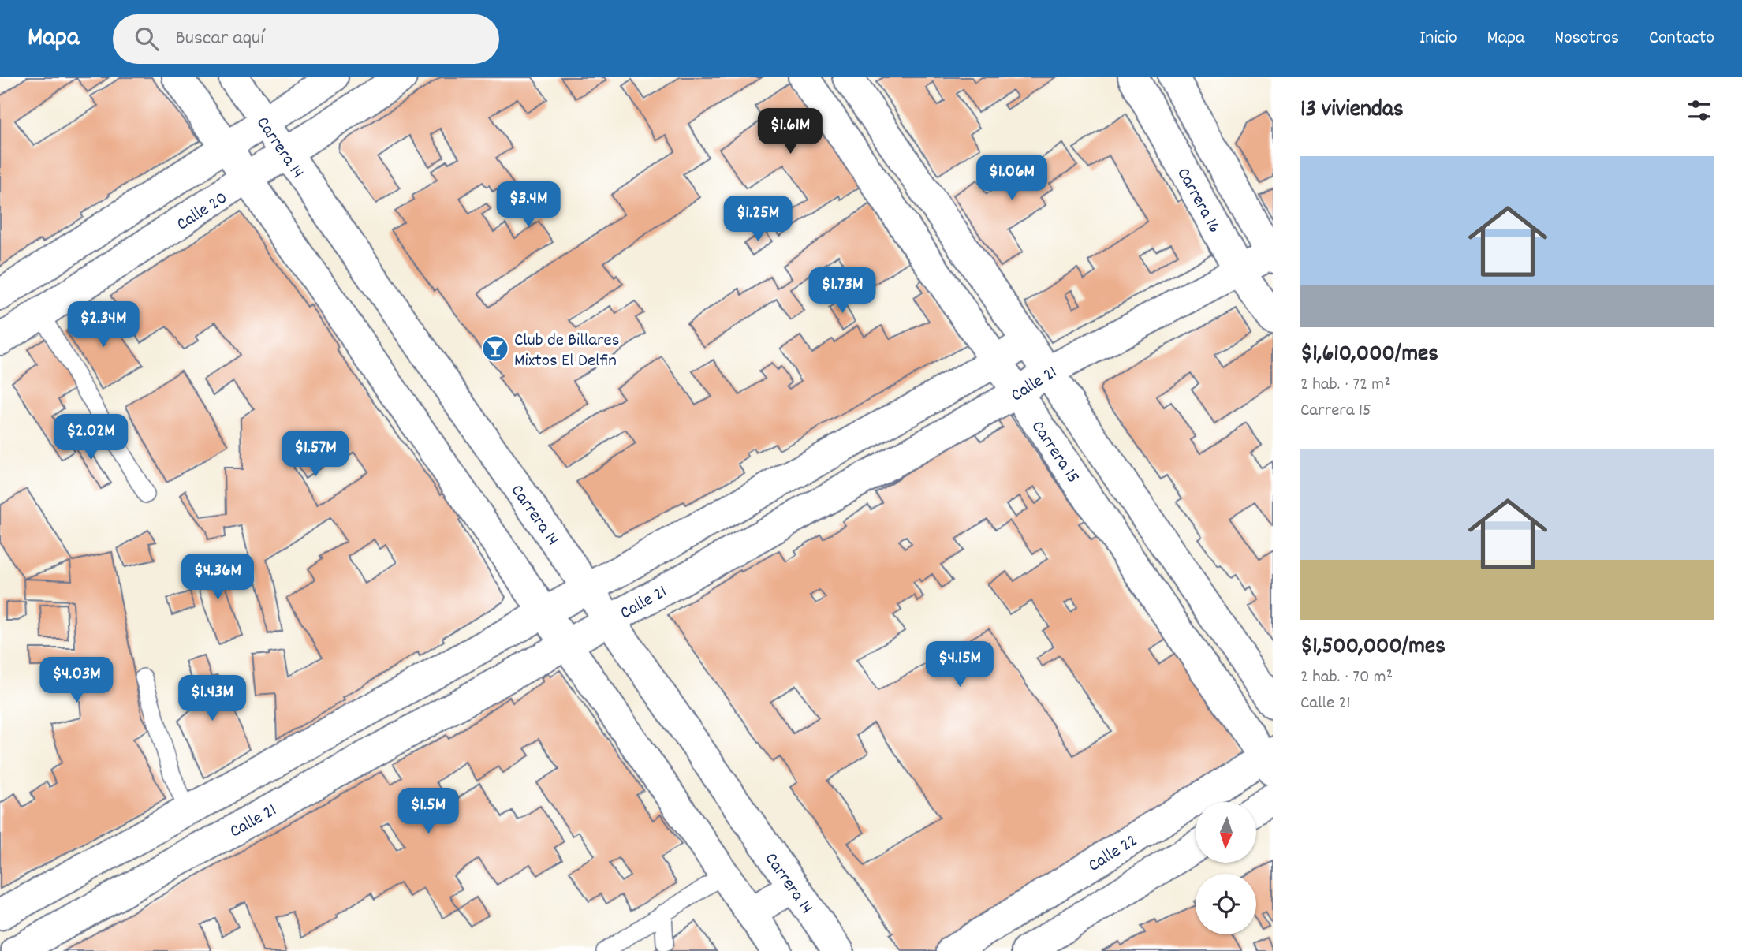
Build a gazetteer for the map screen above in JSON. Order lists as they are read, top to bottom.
{
  "streets": {
    "street": [
      "Carrera 14",
      "Carrera 16",
      "Calle 20",
      "Calle 21",
      "Carrera 15",
      "Calle 22"
    ]
  },
  "crossings": [
    ["Carrera 14", "Calle 20"],
    ["Carrera 14", "Calle 21"],
    ["Carrera 16", "Calle 21"],
    ["Calle 21", "Carrera 15"],
    ["Carrera 15", "Calle 22"]
  ],
  "places": {
    "bar": ["Club de Billares Mixtos El Delfin"]
  },
  "north": "bottom",
  "page": {
    "header": "Mapa",
    "search": "Buscar aquí",
    "nav": [
      "Inicio",
      "Mapa",
      "Nosotros",
      "Contacto"
    ],
    "heading": "13 viviendas",
    "price": [
      "$1.61M",
      "$1.06M",
      "$3.4M",
      "$1.25M",
      "$1.73M",
      "$2.34M",
      "$2.02M",
      "$1.57M",
      "$4.36M",
      "$4.15M",
      "$4.03M",
      "$1.43M",
      "$1.5M"
    ],
    "list": [
      {
        "name": "$1,610,000/mes",
        "note": "2 hab. · 72 m² · Carrera 15"
      },
      {
        "name": "$1,500,000/mes",
        "note": "2 hab. · 70 m² · Calle 21"
      }
    ]
  }
}
